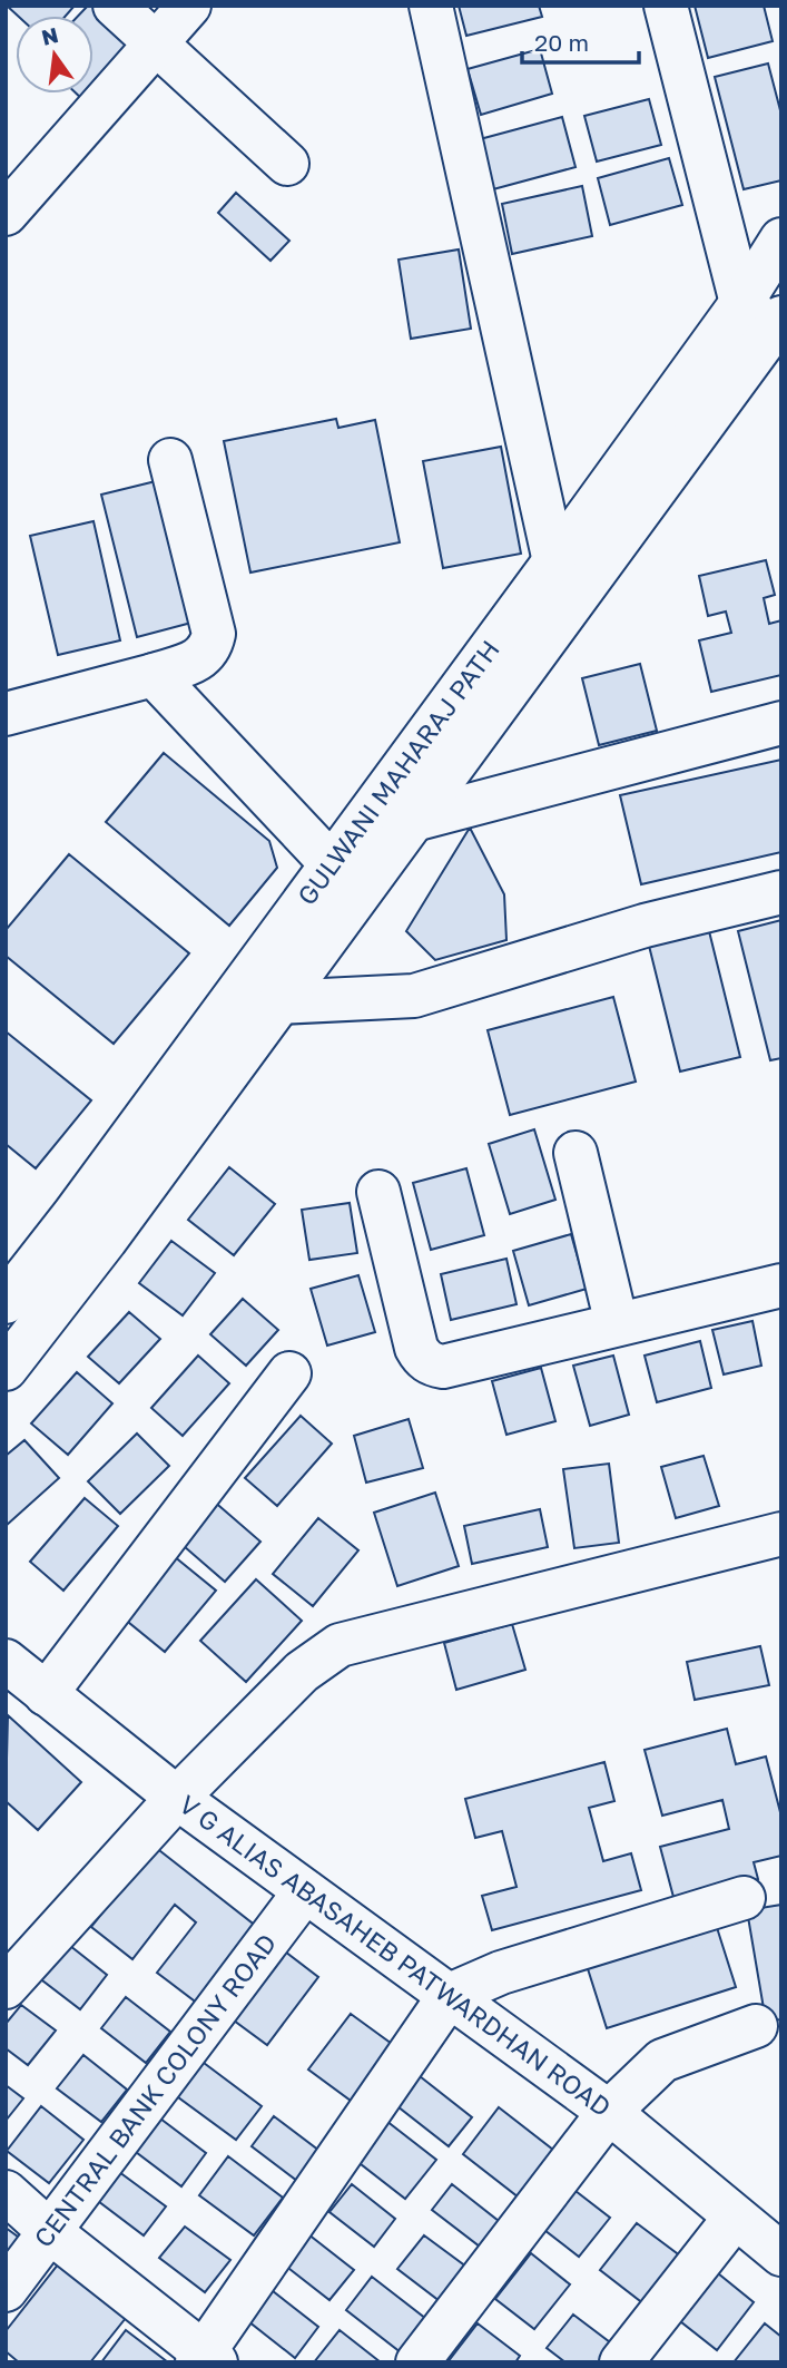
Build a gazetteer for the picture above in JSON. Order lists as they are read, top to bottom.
{
  "streets": {
    "street": ["GULWANI MAHARAJ PATH", "V G ALIAS ABASAHEB PATWARDHAN ROAD", "CENTRAL BANK COLONY ROAD"]
  },
  "crossings": [
    ["V G ALIAS ABASAHEB PATWARDHAN ROAD", "CENTRAL BANK COLONY ROAD"]
  ],
  "scale_bar": "20 m",
  "north": "top"
}
